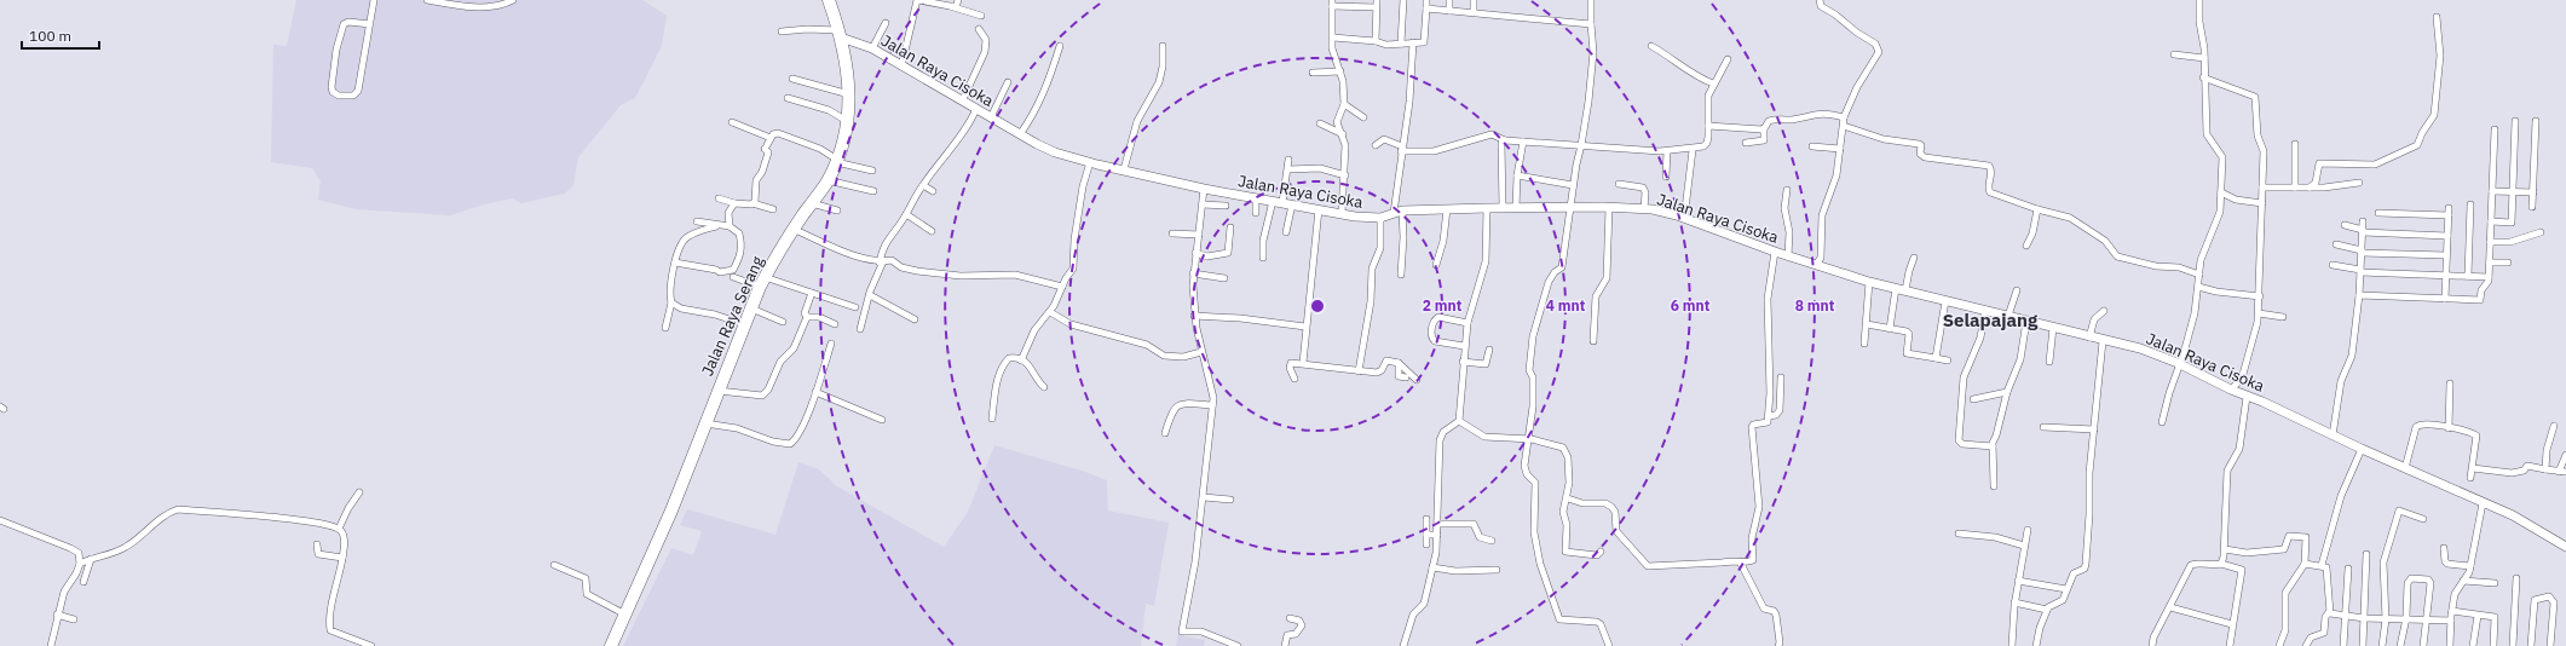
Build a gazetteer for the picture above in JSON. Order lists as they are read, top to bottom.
{
  "streets": {
    "highway": ["Jalan Raya Serang"],
    "street": ["Jalan Raya Cisoka"]
  },
  "crossings": [
    ["Jalan Raya Cisoka", "Jalan Raya Serang"]
  ],
  "districts": ["Selapajang"],
  "scale_bar": "100 m",
  "rings": [
    "2 mnt",
    "4 mnt",
    "6 mnt",
    "8 mnt"
  ]
}
